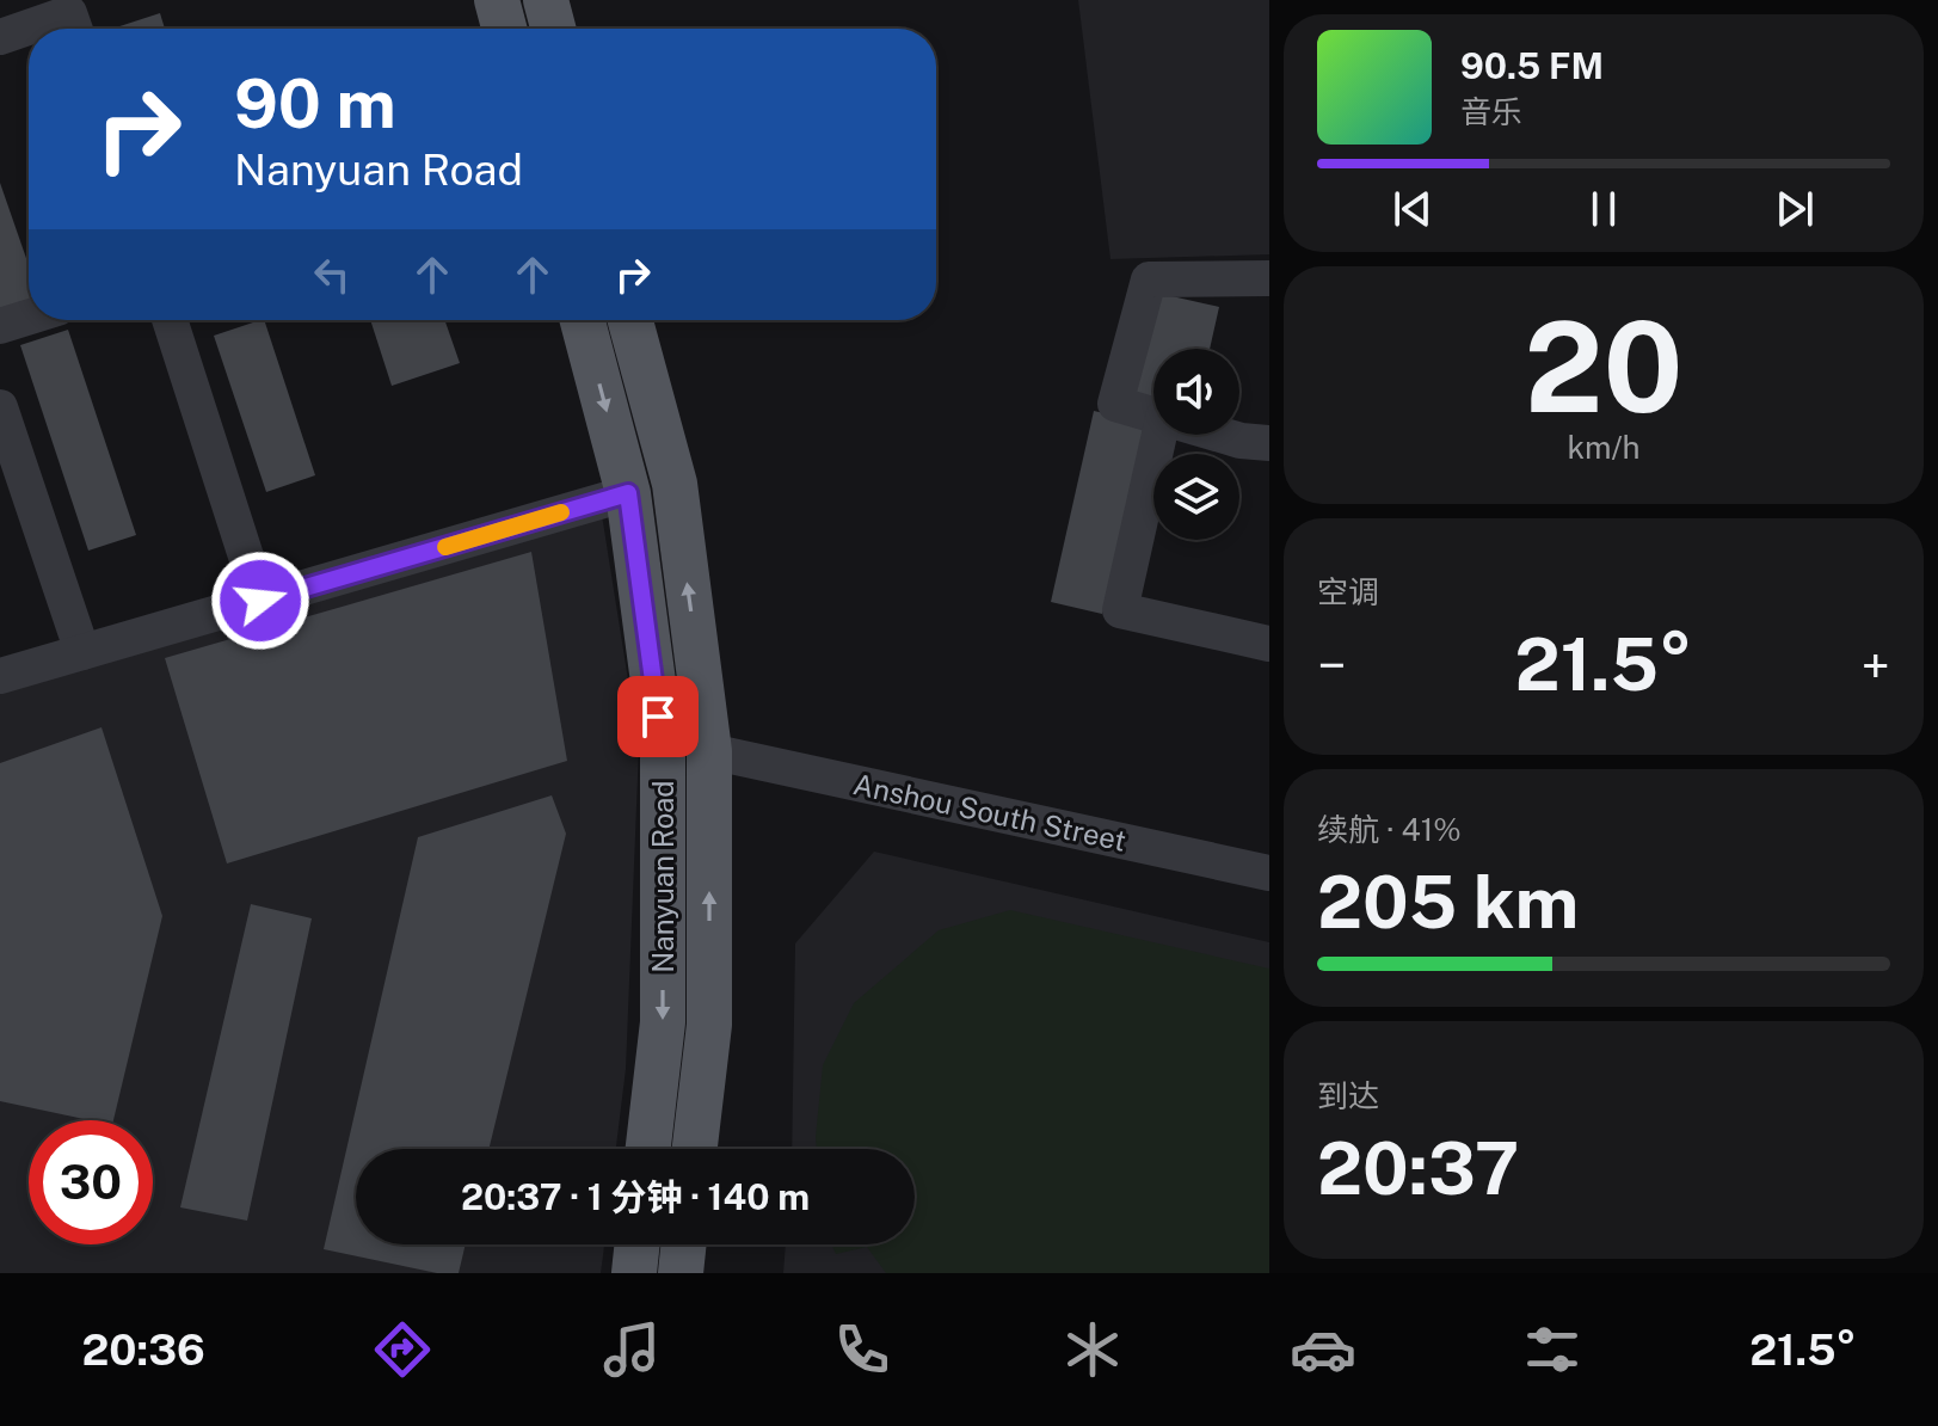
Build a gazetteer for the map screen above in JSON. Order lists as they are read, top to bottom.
{
  "streets": {
    "main road": ["Nanyuan Road"],
    "street": ["Anshou South Street"]
  },
  "crossings": [
    ["Anshou South Street", "Nanyuan Road"]
  ],
  "page": {
    "turn": ["90 m", "Nanyuan Road"],
    "song": ["90.5 FM", "音乐"],
    "tile": [
      ["20", "km/h"],
      "空调",
      ["续航 · 41%", "205 km"],
      ["到达", "20:37"]
    ],
    "heat": ["−", "21.5°", "+"],
    "limit": "30",
    "trip": "20:37 · 1 分钟 · 140 m",
    "tabs": ["20:36", "21.5°"]
  }
}
